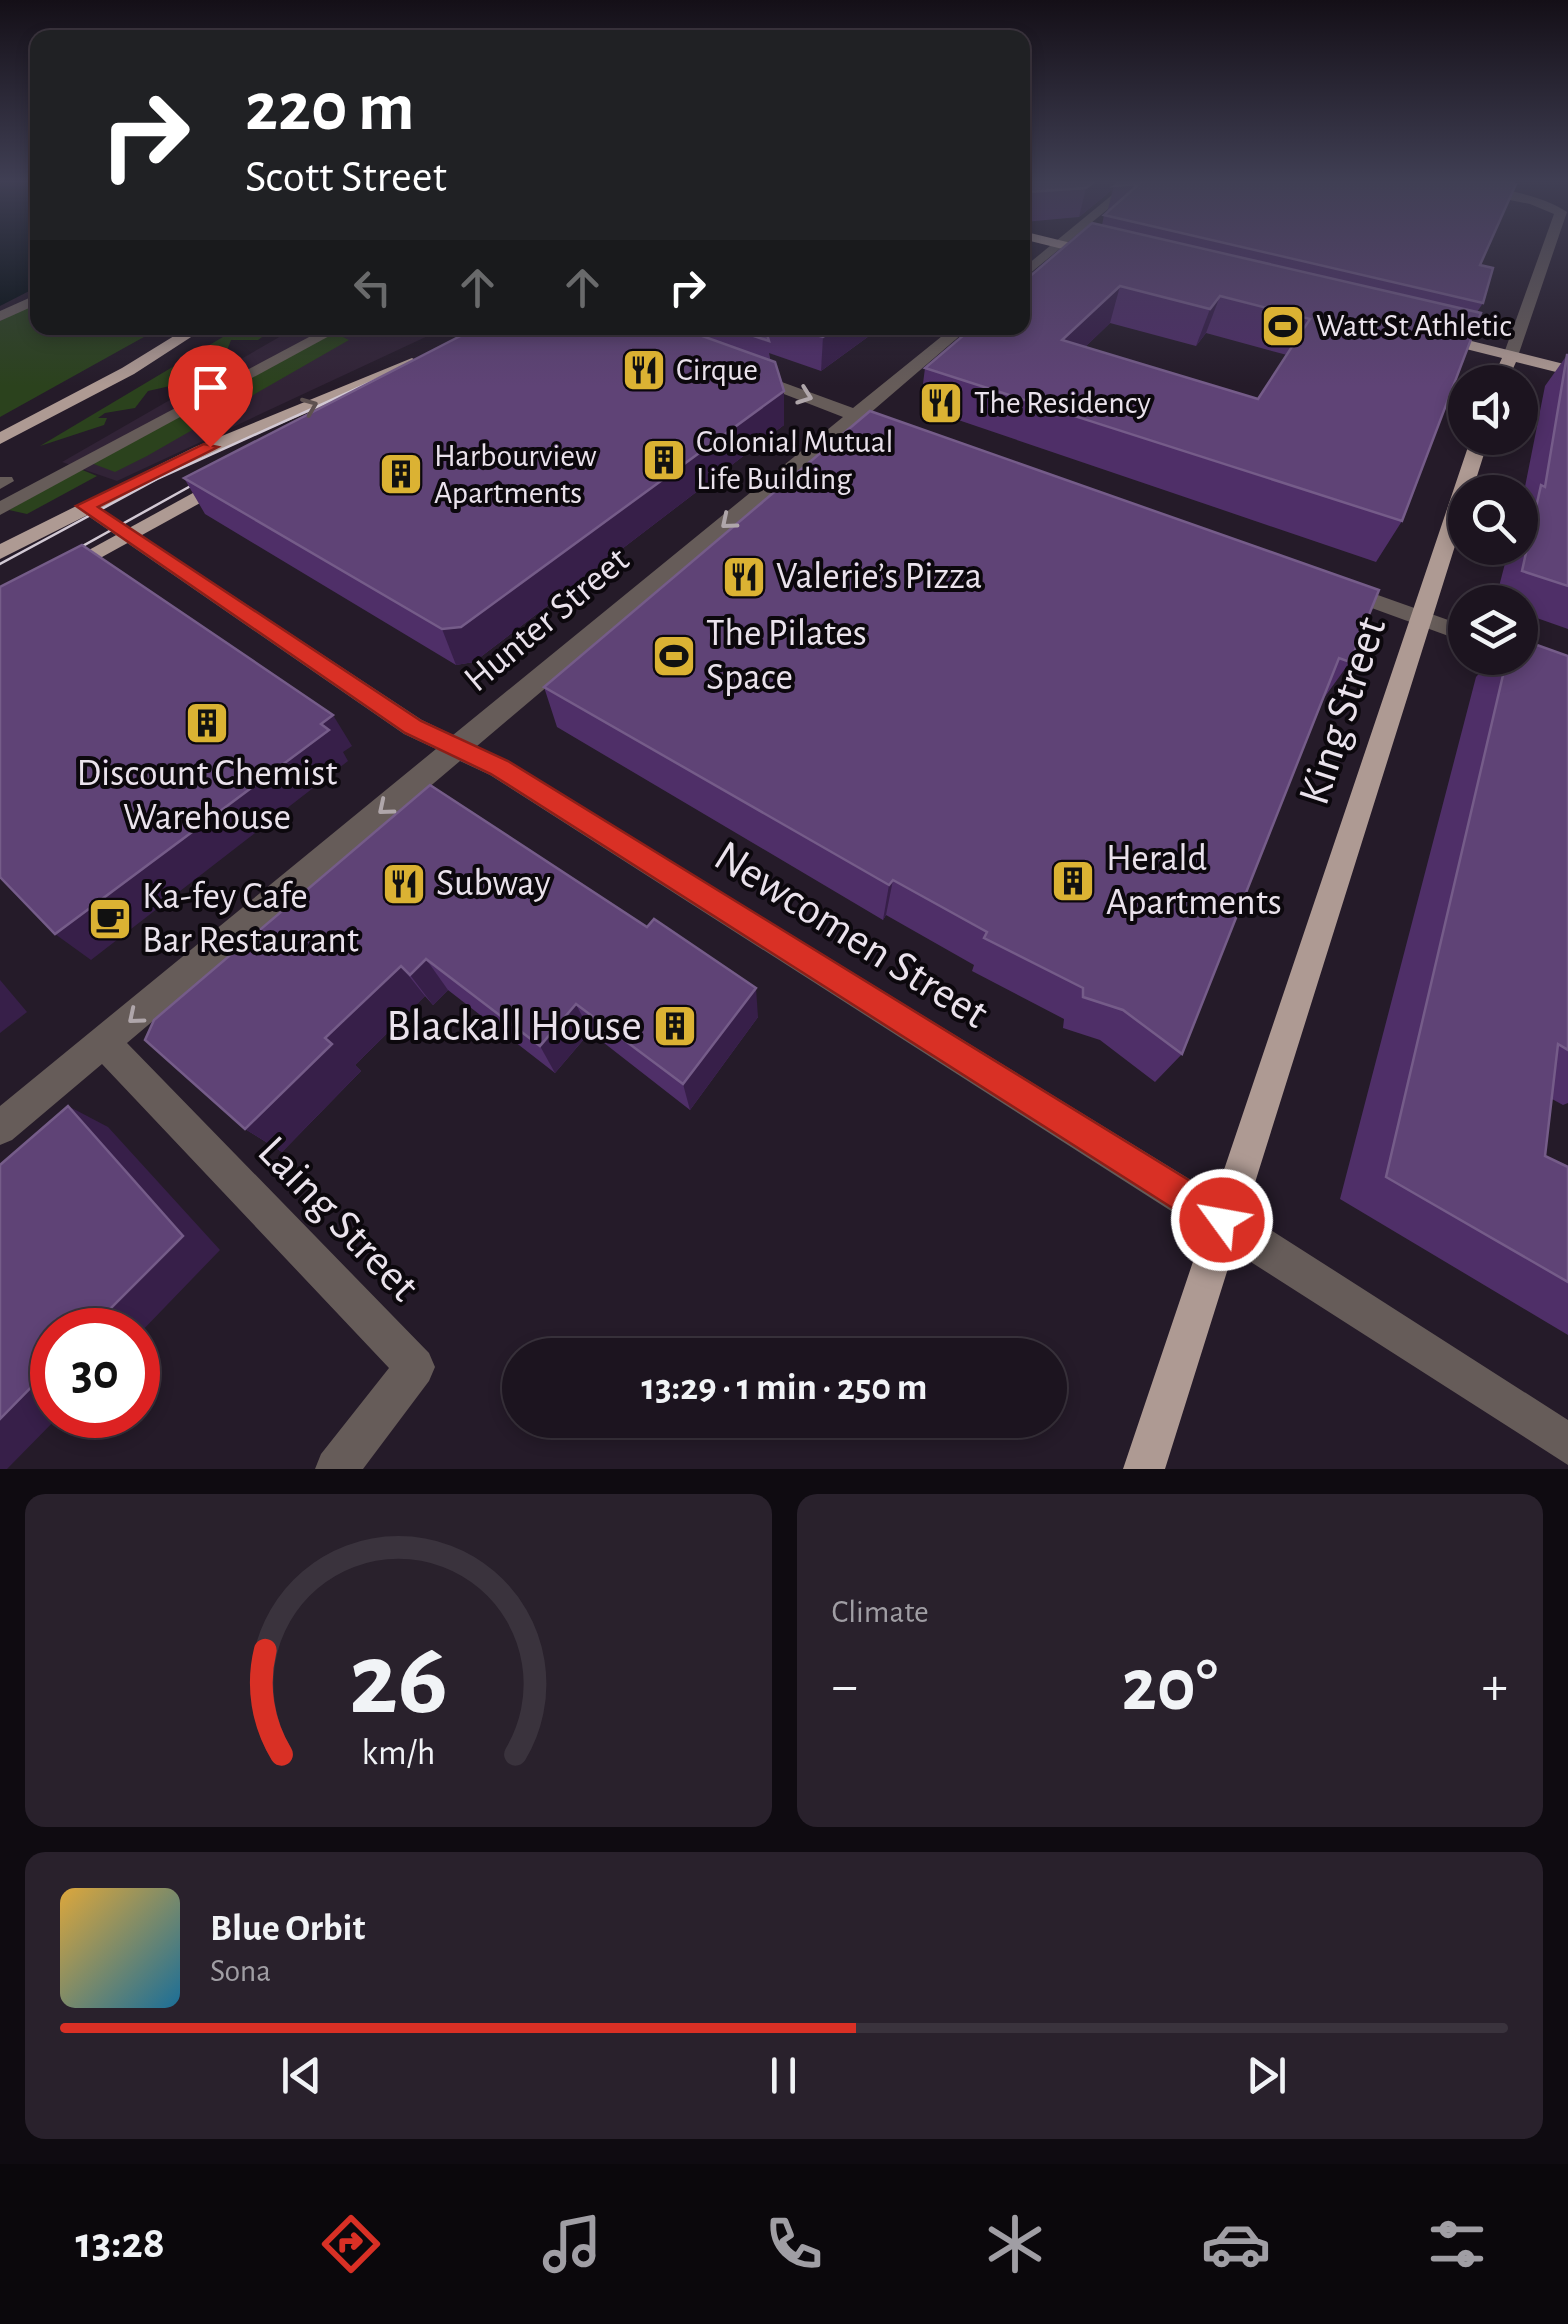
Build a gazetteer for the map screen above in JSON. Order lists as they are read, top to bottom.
{
  "streets": {
    "main road": ["King Street"],
    "street": ["Hunter Street", "Newcomen Street", "Laing Street"]
  },
  "crossings": [
    ["Hunter Street", "Newcomen Street"],
    ["Hunter Street", "Laing Street"],
    ["King Street", "Newcomen Street"]
  ],
  "one_way": ["Hunter Street"],
  "places": {
    "sports": ["Watt St Athletic", "The Pilates Space"],
    "restaurant": [
      "Cirque",
      "The Residency",
      "Valerie’s Pizza",
      "Subway"
    ],
    "building": [
      "Colonial Mutual Life Building",
      "Harbourview Apartments",
      "Discount Chemist Warehouse",
      "Herald Apartments",
      "Blackall House"
    ],
    "cafe": ["Ka-fey Cafe Bar Restaurant"]
  },
  "page": {
    "turn": ["220 m", "Scott Street"],
    "limit": "30",
    "trip": "13:29 · 1 min · 250 m",
    "tile": "Climate",
    "heat": ["−", "20°", "+"],
    "song": ["Blue Orbit", "Sona"],
    "tabs": "13:28",
    "gauge": ["26", "km/h"]
  }
}
